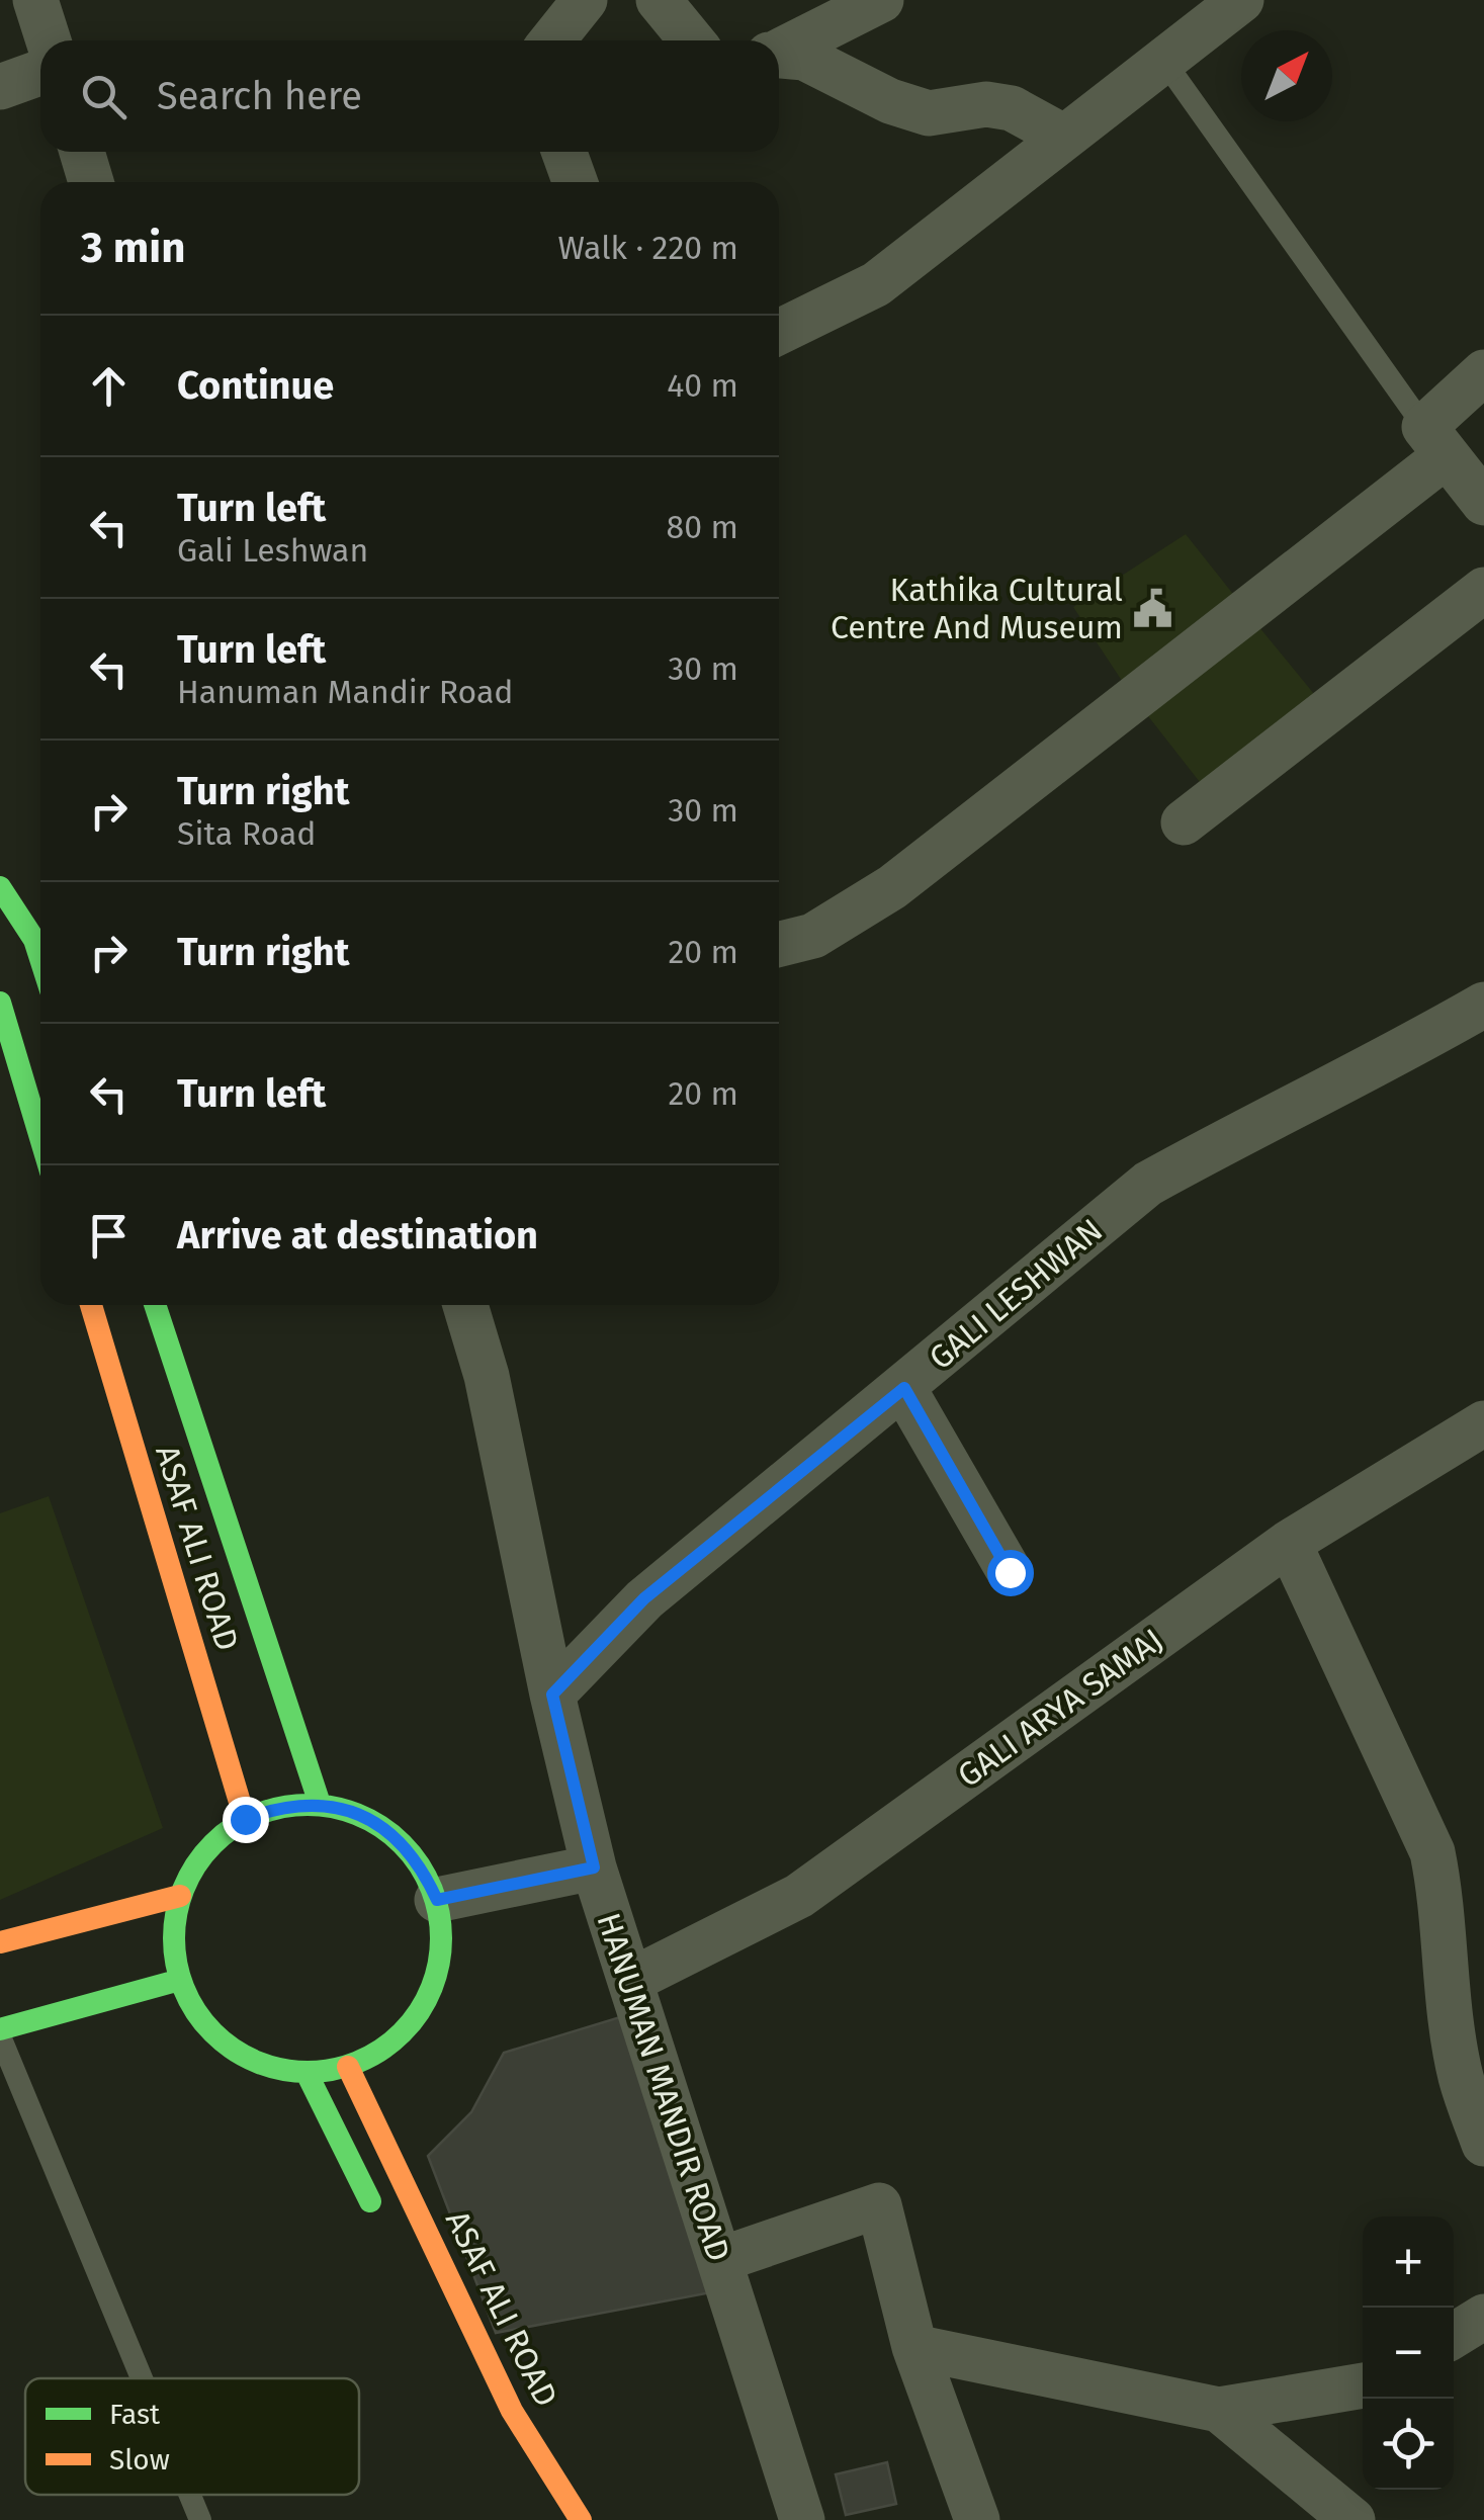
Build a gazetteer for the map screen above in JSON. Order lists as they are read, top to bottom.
{
  "streets": {
    "main road": ["ASAF ALI ROAD"],
    "street": ["GALI LESHWAN", "GALI ARYA SAMAJ", "HANUMAN MANDIR ROAD"]
  },
  "crossings": [
    ["GALI LESHWAN", "HANUMAN MANDIR ROAD"],
    ["GALI ARYA SAMAJ", "HANUMAN MANDIR ROAD"]
  ],
  "places": {
    "public building": ["Kathika Cultural Centre And Museum"]
  },
  "legend": ["Fast", "Slow"],
  "north": "top right",
  "page": {
    "search": "Search here",
    "heading": ["3 min", "Walk · 220 m"],
    "list": [
      ["Continue", "40 m"],
      ["Turn left", "Gali Leshwan", "80 m"],
      ["Turn left", "Hanuman Mandir Road", "30 m"],
      ["Turn right", "Sita Road", "30 m"],
      ["Turn right", "20 m"],
      ["Turn left", "20 m"],
      "Arrive at destination"
    ],
    "map_buttons": ["+", "−"]
  }
}
